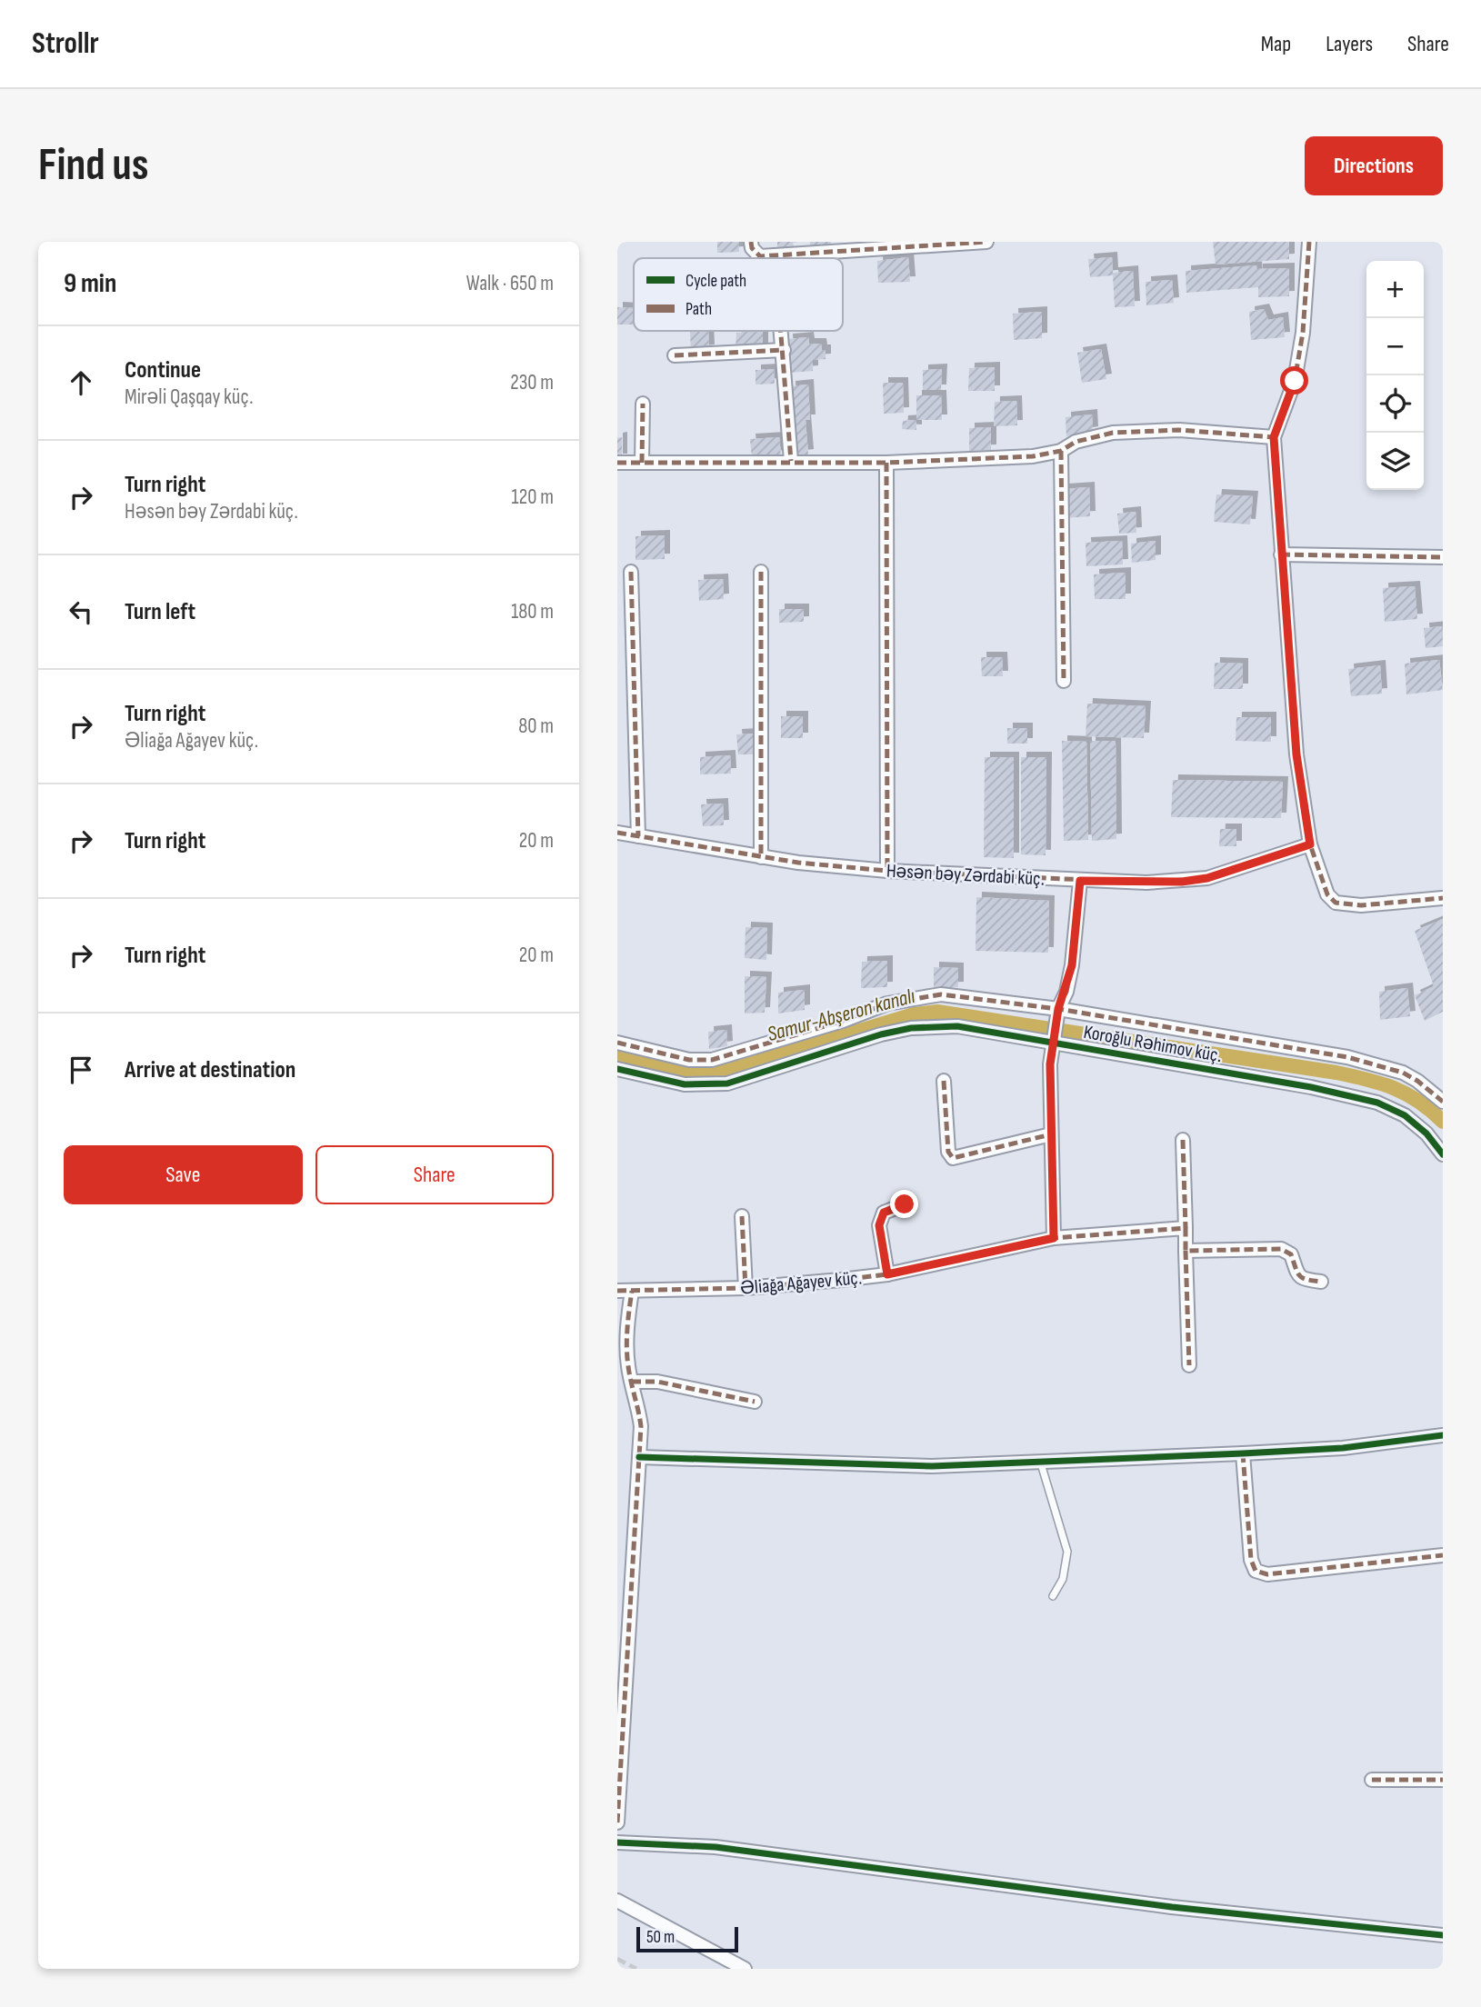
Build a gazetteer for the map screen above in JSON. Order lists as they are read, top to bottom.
{
  "streets": {
    "street": ["Həsən bəy Zərdabi küç.", "Koroğlu Rəhimov küç.", "Əliağa Ağayev küç."]
  },
  "water": ["Samur-Abşeron kanalı"],
  "legend": ["Cycle path", "Path"],
  "scale_bar": "50 m",
  "page": {
    "header": "Strollr",
    "nav": ["Map", "Layers", "Share"],
    "buttons": [
      "Directions",
      ["Save", "Share"]
    ],
    "title": "Find us",
    "heading": ["9 min", "Walk · 650 m"],
    "map_buttons": ["+", "−"],
    "list": [
      ["Continue", "Mirəli Qaşqay küç.", "230 m"],
      ["Turn right", "Həsən bəy Zərdabi küç.", "120 m"],
      ["Turn left", "180 m"],
      ["Turn right", "Əliağa Ağayev küç.", "80 m"],
      ["Turn right", "20 m"],
      ["Turn right", "20 m"],
      "Arrive at destination"
    ],
    "scale": "50 m"
  }
}
